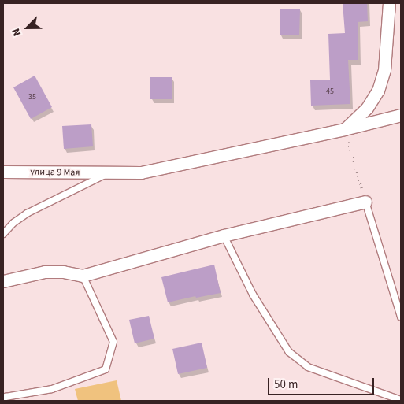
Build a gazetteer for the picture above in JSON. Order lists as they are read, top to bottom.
{
  "streets": {
    "street": ["улица 9 Мая"]
  },
  "house_numbers": ["45", "35"],
  "scale_bar": "50 m",
  "north": "bottom left"
}
